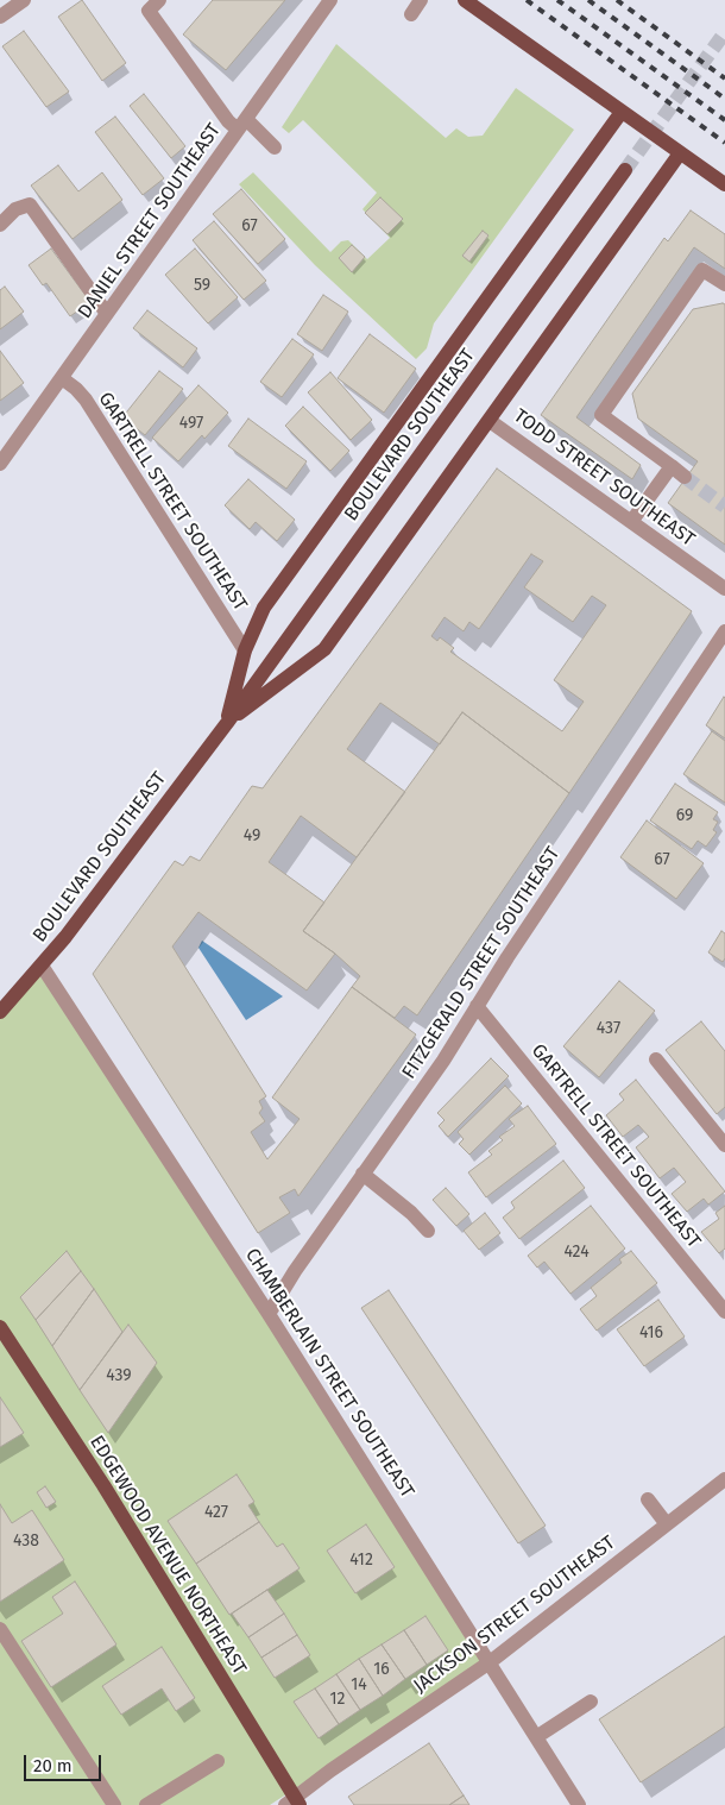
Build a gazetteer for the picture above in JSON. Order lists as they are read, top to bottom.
{
  "streets": {
    "main road": ["BOULEVARD SOUTHEAST", "EDGEWOOD AVENUE NORTHEAST"],
    "street": [
      "DANIEL STREET SOUTHEAST",
      "TODD STREET SOUTHEAST",
      "GARTRELL STREET SOUTHEAST",
      "FITZGERALD STREET SOUTHEAST",
      "CHAMBERLAIN STREET SOUTHEAST",
      "JACKSON STREET SOUTHEAST"
    ]
  },
  "crossings": [
    ["DANIEL STREET SOUTHEAST", "GARTRELL STREET SOUTHEAST"],
    ["BOULEVARD SOUTHEAST", "GARTRELL STREET SOUTHEAST"],
    ["BOULEVARD SOUTHEAST", "CHAMBERLAIN STREET SOUTHEAST"],
    ["GARTRELL STREET SOUTHEAST", "FITZGERALD STREET SOUTHEAST"],
    ["FITZGERALD STREET SOUTHEAST", "CHAMBERLAIN STREET SOUTHEAST"],
    ["CHAMBERLAIN STREET SOUTHEAST", "JACKSON STREET SOUTHEAST"],
    ["EDGEWOOD AVENUE NORTHEAST", "JACKSON STREET SOUTHEAST"]
  ],
  "house_numbers": [
    "67",
    "59",
    "497",
    "69",
    "49",
    "67",
    "437",
    "424",
    "416",
    "439",
    "427",
    "438",
    "412",
    "16",
    "14",
    "12"
  ],
  "scale_bar": "20 m"
}
